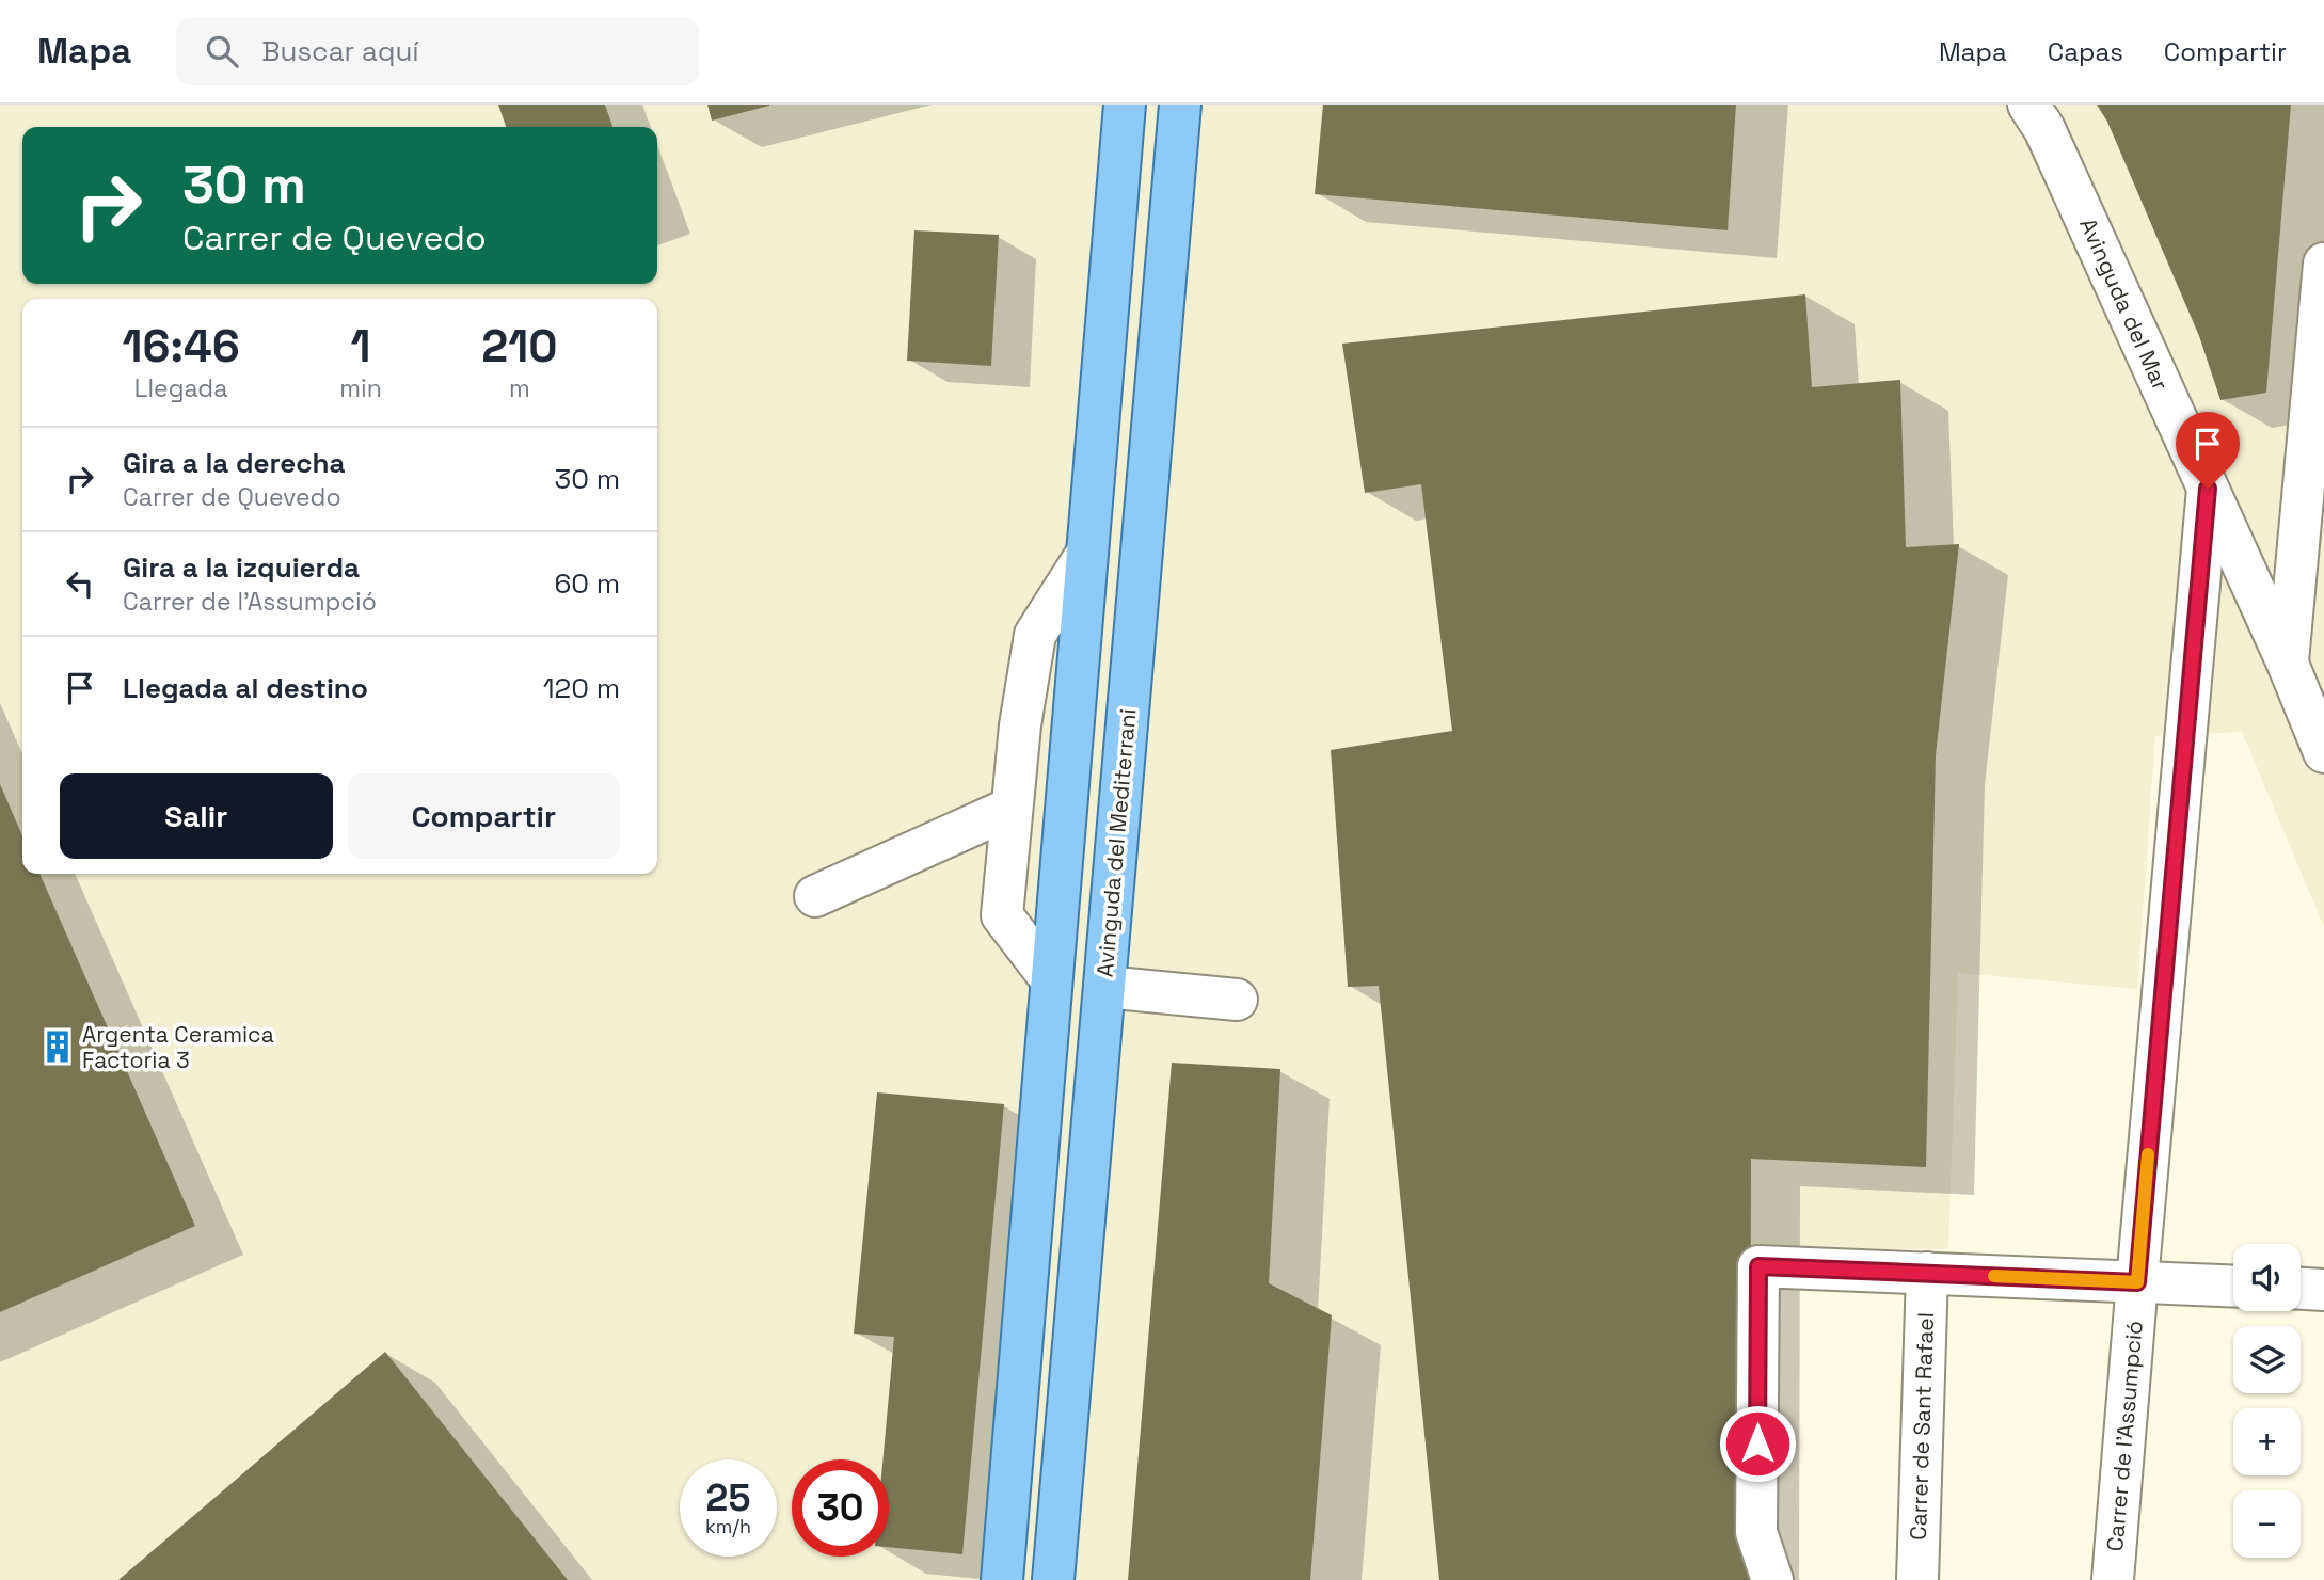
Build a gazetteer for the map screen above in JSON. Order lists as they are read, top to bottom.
{
  "streets": {
    "main road": ["Avinguda del Mediterrani"],
    "street": ["Avinguda del Mar", "Carrer de Sant Rafael", "Carrer de l'Assumpció"]
  },
  "crossings": [
    ["Avinguda del Mar", "Carrer de l'Assumpció"]
  ],
  "places": {
    "building": ["Argenta Ceramica Factoria 3"]
  },
  "page": {
    "header": "Mapa",
    "search": "Buscar aquí",
    "nav": ["Mapa", "Capas", "Compartir"],
    "turn": ["30 m", "Carrer de Quevedo"],
    "eta": [
      "16:46",
      "Llegada",
      "1",
      "min",
      "210",
      "m"
    ],
    "list": [
      {
        "name": "Gira a la derecha",
        "note": "Carrer de Quevedo",
        "value": "30 m"
      },
      {
        "name": "Gira a la izquierda",
        "note": "Carrer de l'Assumpció",
        "value": "60 m"
      },
      {
        "name": "Llegada al destino",
        "value": "120 m"
      }
    ],
    "buttons": ["Salir", "Compartir"],
    "map_buttons": ["+", "−"],
    "speed": "25 km/h",
    "limit": "30"
  }
}
